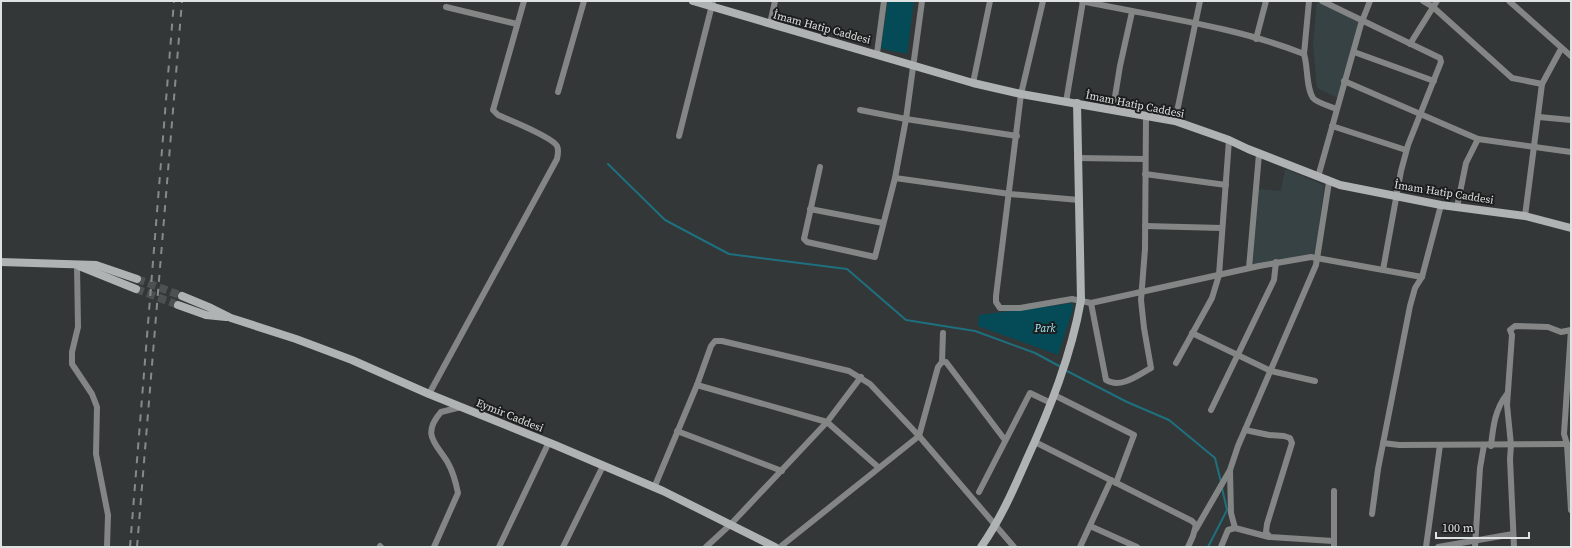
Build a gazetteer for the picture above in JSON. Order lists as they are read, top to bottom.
{
  "streets": {
    "street": ["İmam Hatip Caddesi", "Eymir Caddesi"]
  },
  "parks": ["Park"],
  "scale_bar": "100 m"
}
